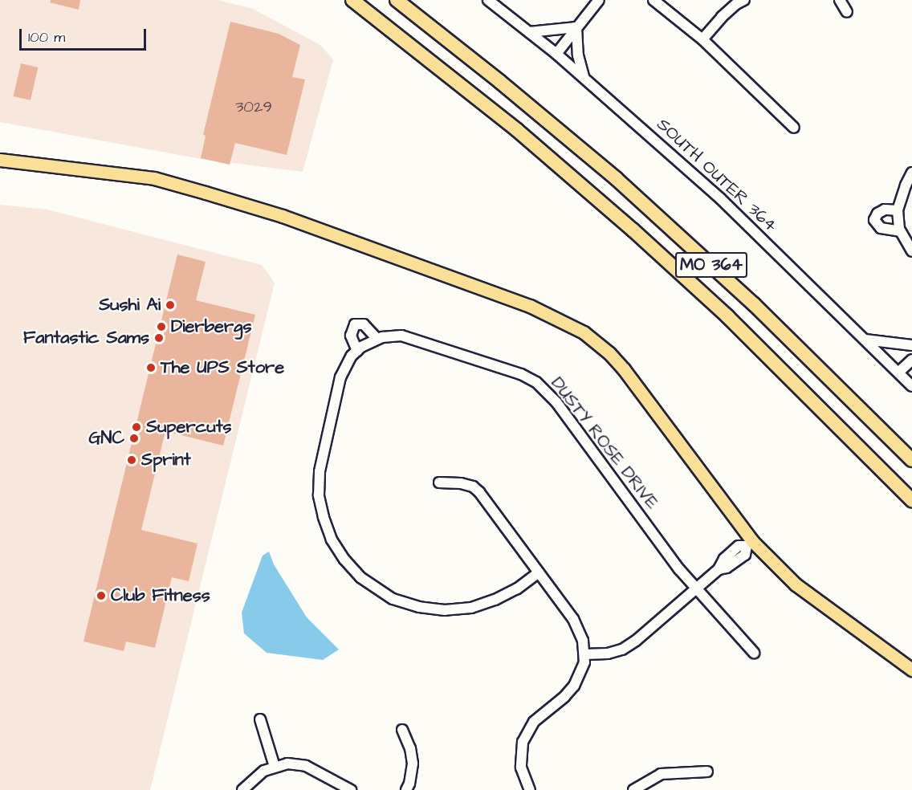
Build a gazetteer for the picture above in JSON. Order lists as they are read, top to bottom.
{
  "streets": {
    "highway": ["MO 364"],
    "street": ["SOUTH OUTER 364", "DUSTY ROSE DRIVE"]
  },
  "places": [
    "Sushi Ai",
    "Dierbergs",
    "Fantastic Sams",
    "The UPS Store",
    "Supercuts",
    "GNC",
    "Sprint",
    "Club Fitness"
  ],
  "house_numbers": ["3029"],
  "scale_bar": "100 m"
}
